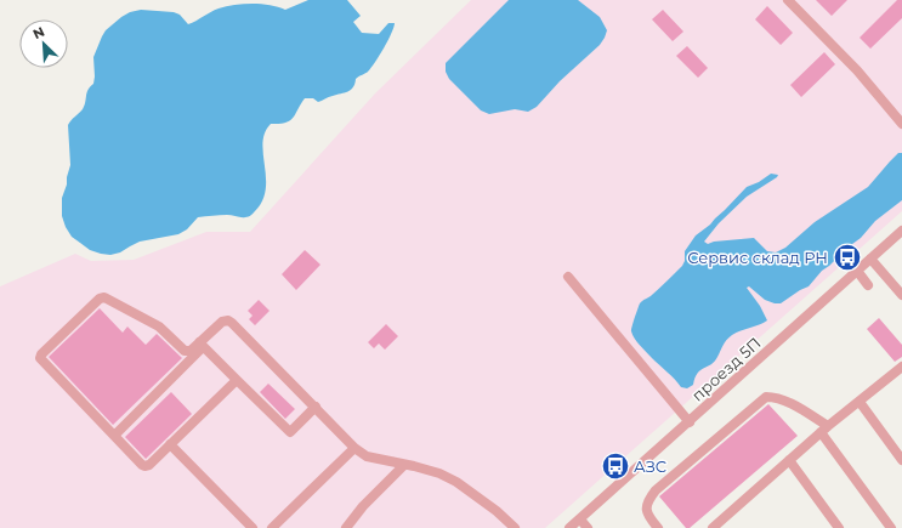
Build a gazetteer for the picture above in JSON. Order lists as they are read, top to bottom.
{
  "streets": {
    "street": ["проезд 5П"]
  },
  "places": {
    "bus stop": ["Сервис склад РН", "АЗС"]
  },
  "north": "top left"
}
